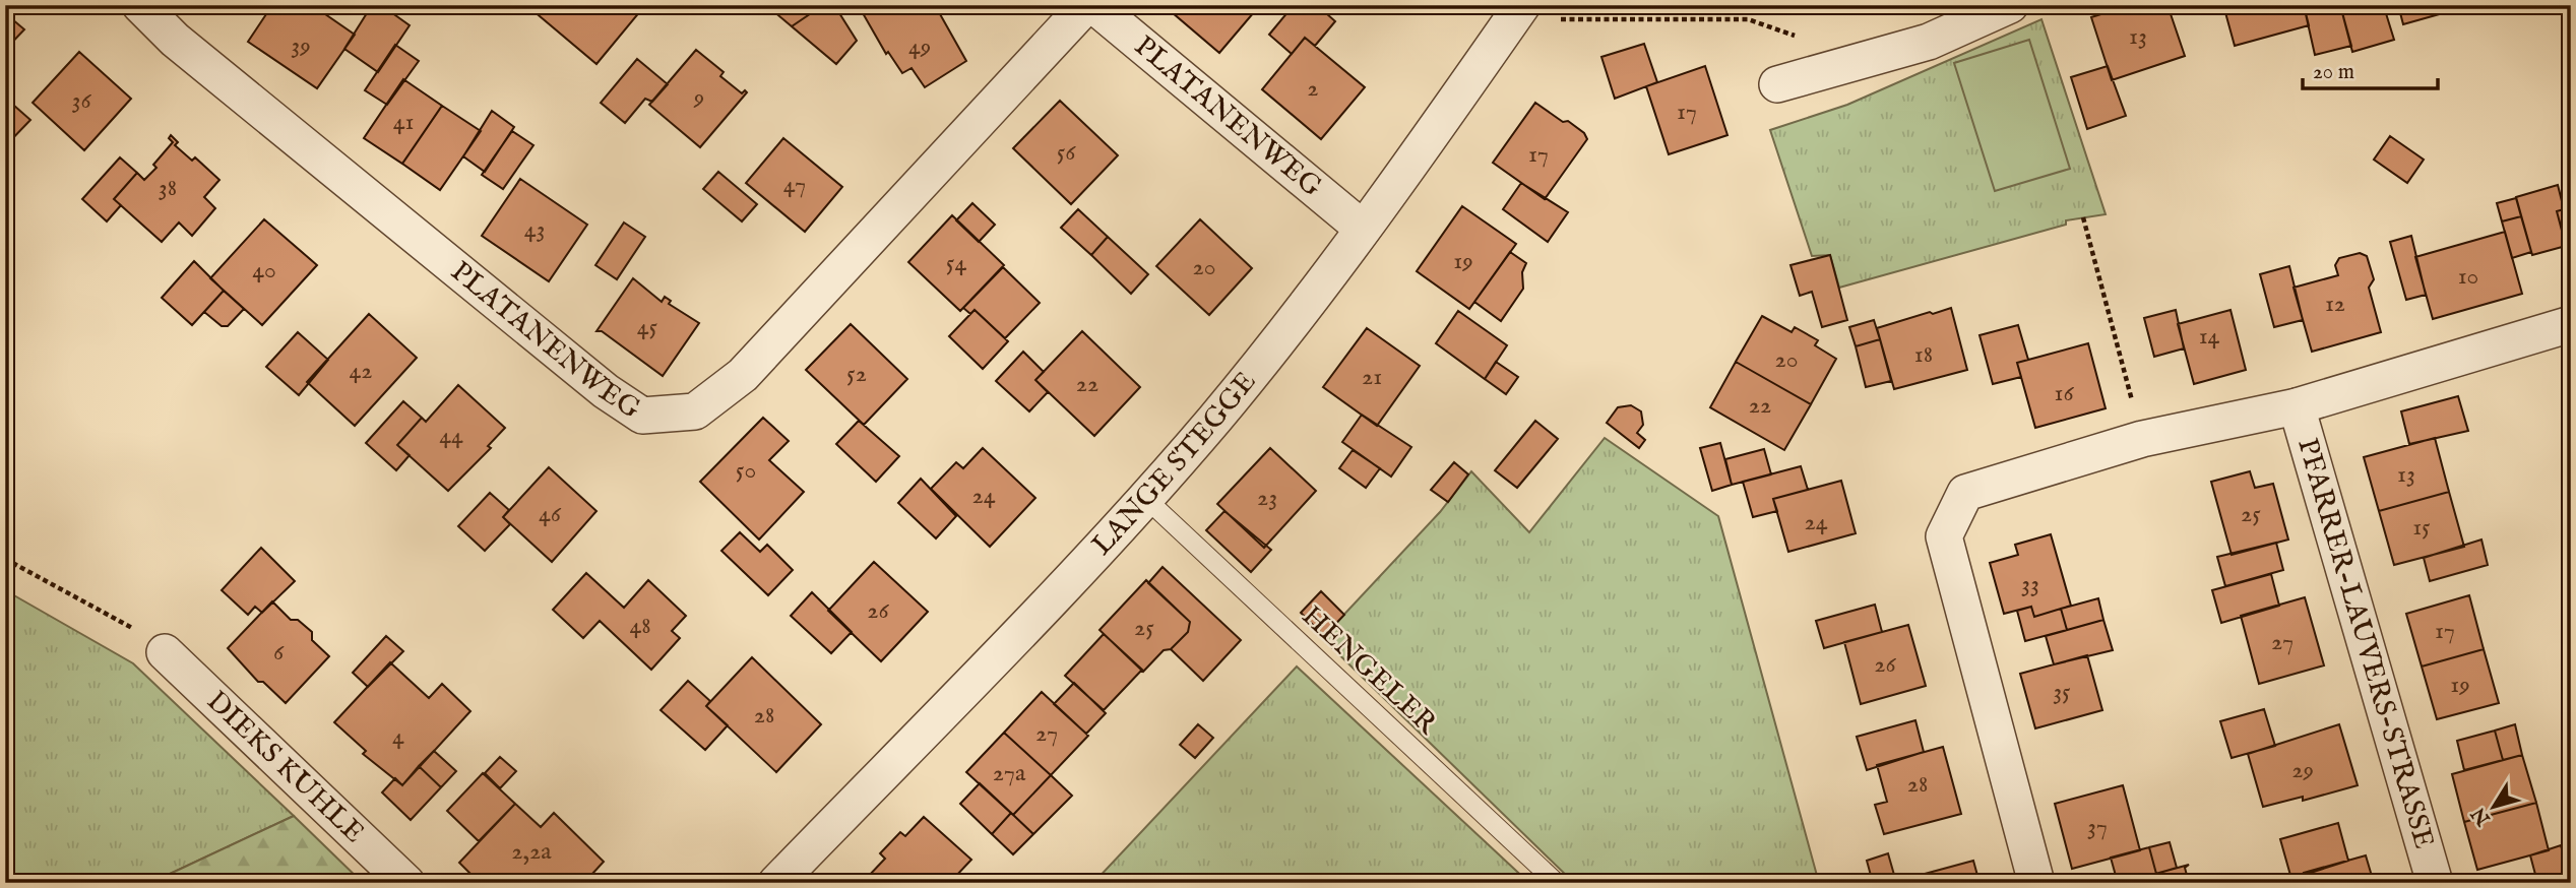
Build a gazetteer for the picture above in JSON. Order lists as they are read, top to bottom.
{
  "streets": {
    "street": [
      "PLATANENWEG",
      "LANGE STEGGE",
      "PFARRER-LAUVERS-STRASSE",
      "DIEKS KUHLE"
    ],
    "lane": ["HENGELER"]
  },
  "crossings": [
    ["PLATANENWEG", "LANGE STEGGE"],
    ["LANGE STEGGE", "HENGELER"]
  ],
  "house_numbers": [
    "13",
    "39",
    "49",
    "2",
    "9",
    "36",
    "17",
    "41",
    "56",
    "17",
    "47",
    "38",
    "43",
    "19",
    "54",
    "20",
    "40",
    "10",
    "12",
    "45",
    "14",
    "18",
    "20",
    "42",
    "52",
    "21",
    "22",
    "16",
    "22",
    "44",
    "50",
    "13",
    "24",
    "23",
    "46",
    "25",
    "24",
    "15",
    "33",
    "26",
    "48",
    "25",
    "17",
    "27",
    "6",
    "26",
    "19",
    "35",
    "28",
    "27",
    "4",
    "29",
    "27a",
    "28",
    "37",
    "2,2a"
  ],
  "scale_bar": "20 m",
  "north": "bottom left"
}
